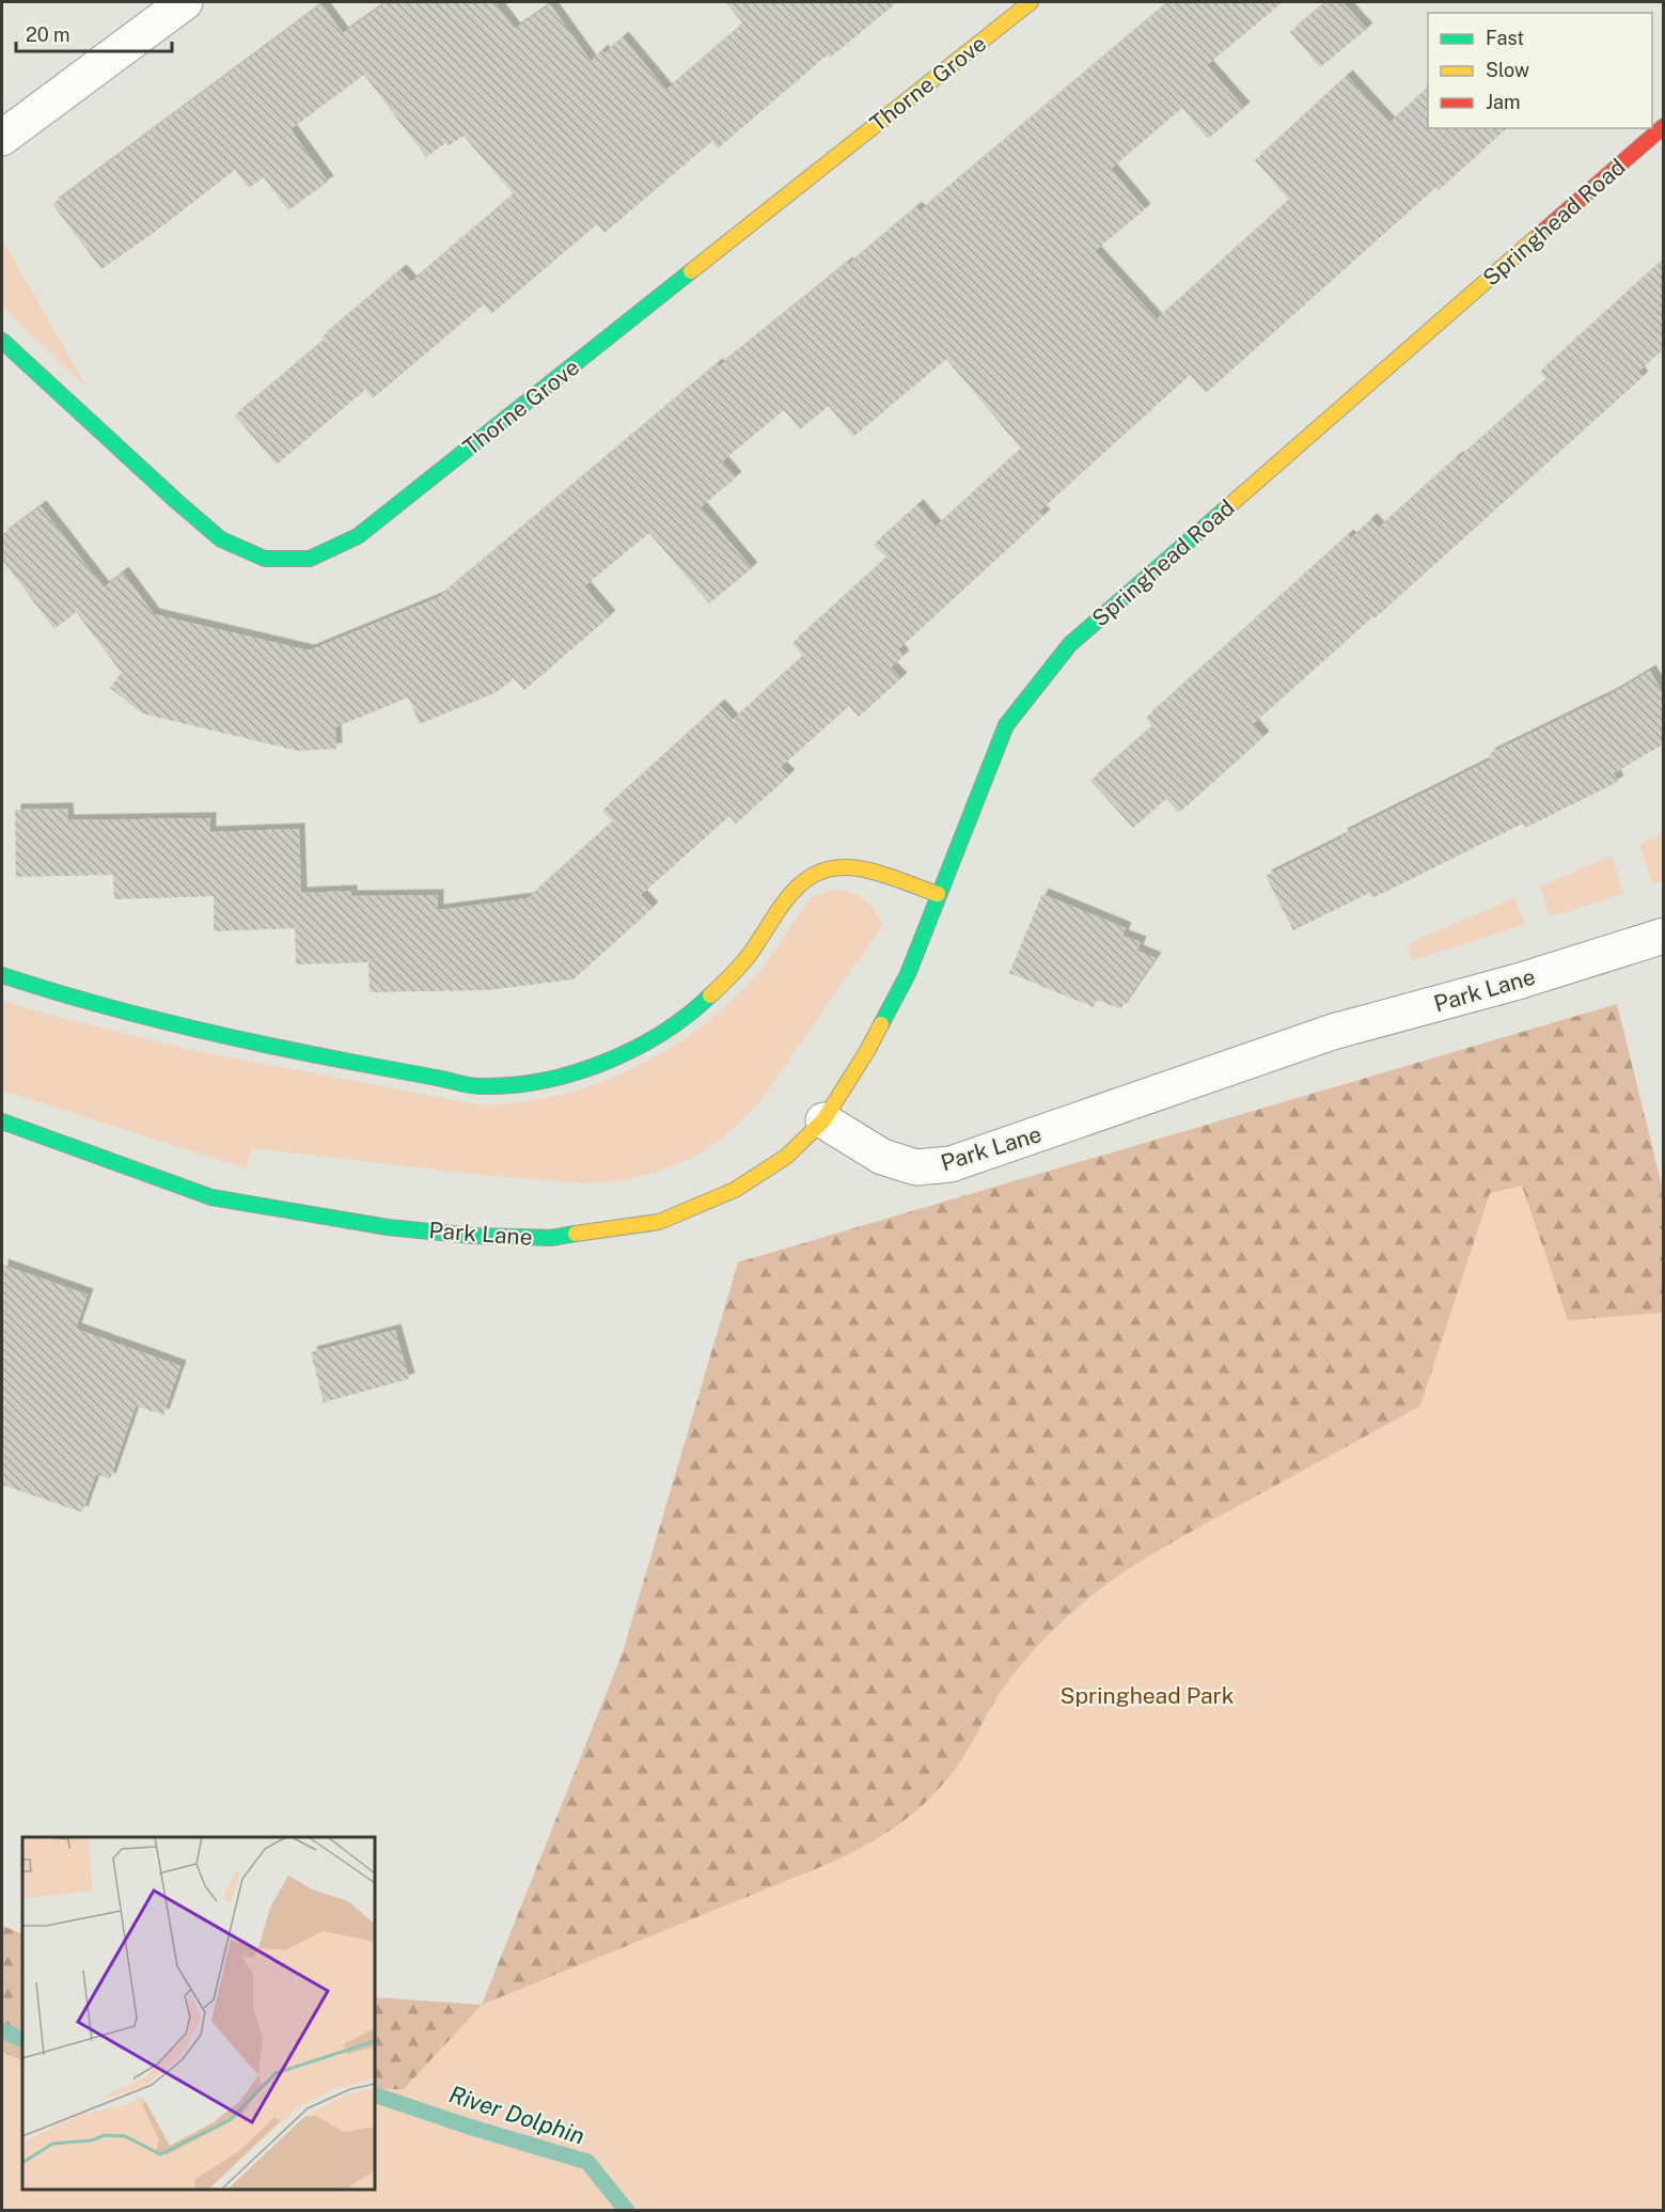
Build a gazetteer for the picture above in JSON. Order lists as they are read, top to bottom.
{
  "streets": {
    "street": ["Thorne Grove", "Springhead Road", "Park Lane"]
  },
  "crossings": [
    ["Springhead Road", "Park Lane"]
  ],
  "water": ["River Dolphin"],
  "parks": ["Springhead Park"],
  "legend": ["Fast", "Slow", "Jam"],
  "scale_bar": "20 m"
}
